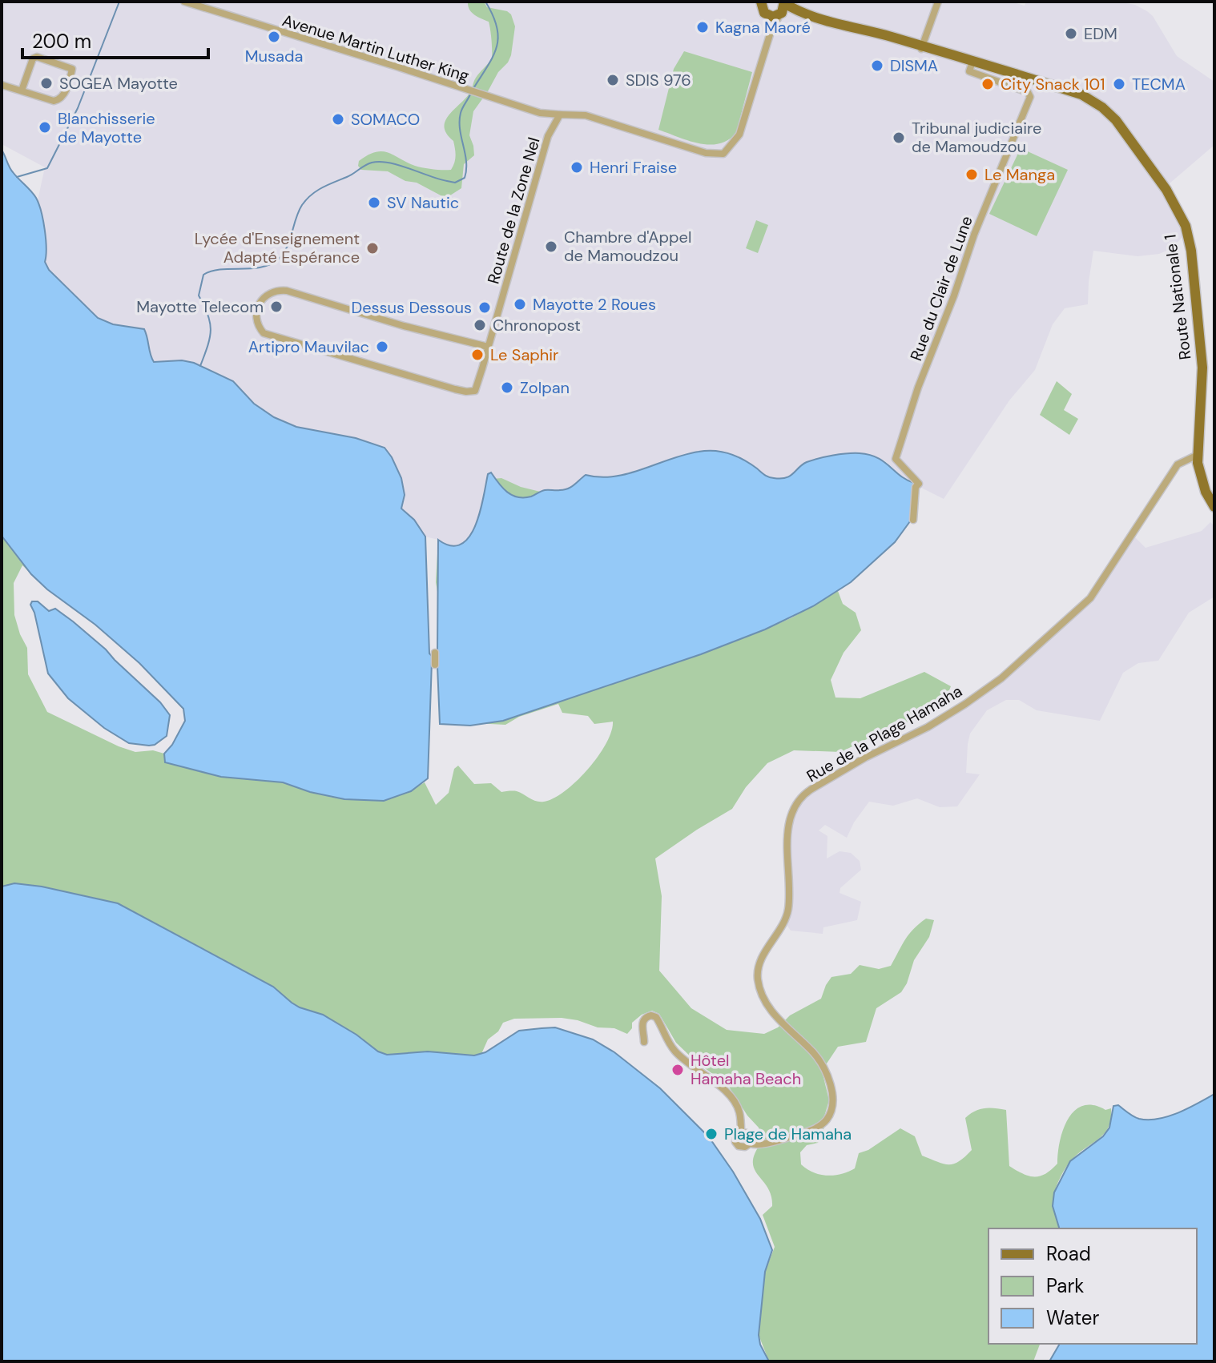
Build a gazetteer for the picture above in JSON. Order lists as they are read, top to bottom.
{
  "streets": {
    "main road": ["Route Nationale 1"],
    "street": [
      "Avenue Martin Luther King",
      "Route de la Zone Nel",
      "Rue du Clair de Lune",
      "Rue de la Plage Hamaha"
    ]
  },
  "crossings": [
    ["Avenue Martin Luther King", "Route de la Zone Nel"],
    ["Rue du Clair de Lune", "Route Nationale 1"],
    ["Route Nationale 1", "Rue de la Plage Hamaha"]
  ],
  "places": [
    "Kagna Maoré",
    "EDM",
    "Musada",
    "DISMA",
    "SDIS 976",
    "SOGEA Mayotte",
    "City Snack 101",
    "TECMA",
    "SOMACO",
    "Blanchisserie de Mayotte",
    "Tribunal judiciaire de Mamoudzou",
    "Henri Fraise",
    "Le Manga",
    "SV Nautic",
    "Chambre d'Appel de Mamoudzou",
    "Lycée d'Enseignement Adapté Espérance",
    "Mayotte 2 Roues",
    "Mayotte Telecom",
    "Dessus Dessous",
    "Chronopost",
    "Artipro Mauvilac",
    "Le Saphir",
    "Zolpan",
    "Hôtel Hamaha Beach",
    "Plage de Hamaha"
  ],
  "legend": ["Road", "Park", "Water"],
  "scale_bar": "200 m"
}
